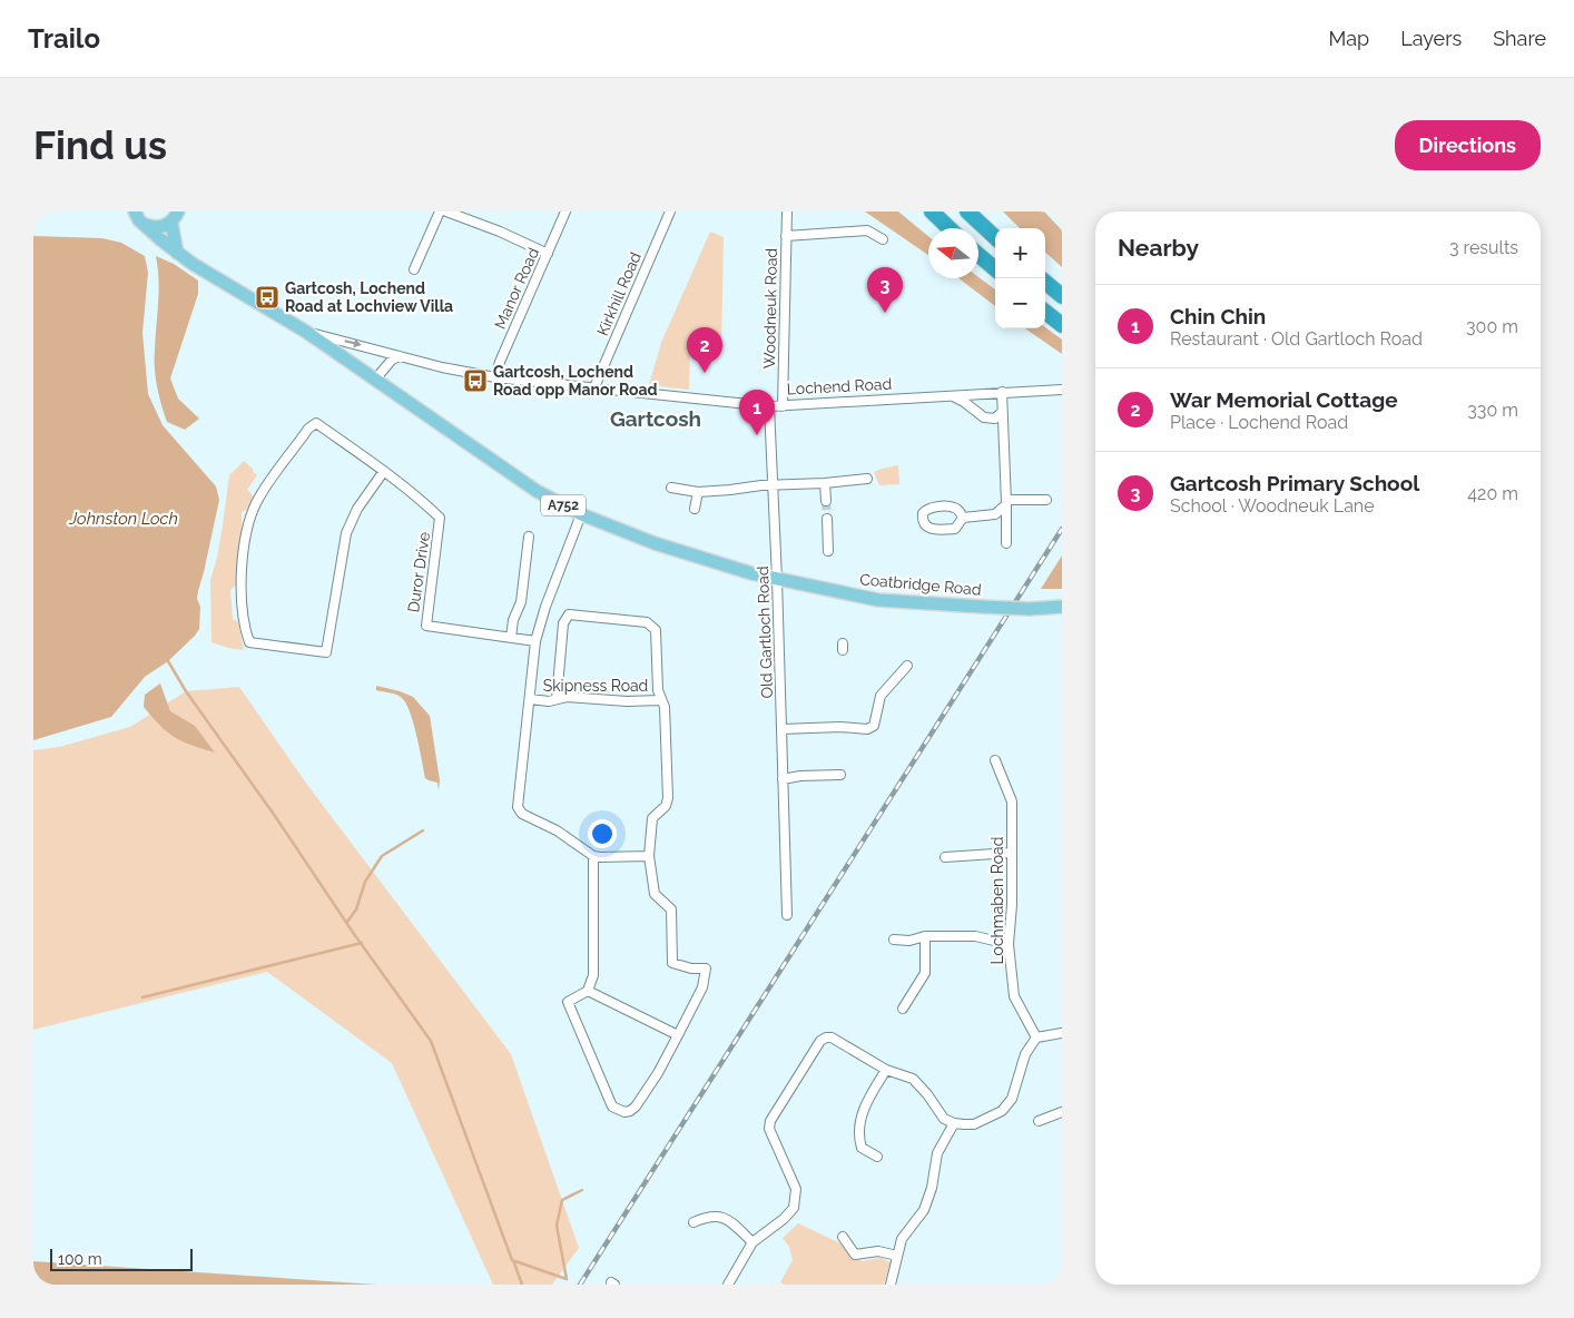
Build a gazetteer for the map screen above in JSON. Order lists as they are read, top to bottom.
{
  "streets": {
    "main road": ["A752", "Coatbridge Road"],
    "street": [
      "Manor Road",
      "Kirkhill Road",
      "Woodneuk Road",
      "Lochend Road",
      "Duror Drive",
      "Old Gartloch Road",
      "Skipness Road",
      "Lochmaben Road"
    ]
  },
  "crossings": [
    ["Manor Road", "Lochend Road"],
    ["Kirkhill Road", "Lochend Road"],
    ["Woodneuk Road", "Lochend Road"],
    ["Lochend Road", "A752"],
    ["Lochend Road", "Old Gartloch Road"],
    ["A752", "Coatbridge Road"],
    ["A752", "Old Gartloch Road"],
    ["Coatbridge Road", "Old Gartloch Road"]
  ],
  "districts": ["Gartcosh"],
  "water": ["Johnston Loch"],
  "places": {
    "bus stop": ["Gartcosh, Lochend Road at Lochview Villa", "Gartcosh, Lochend Road opp Manor Road"]
  },
  "scale_bar": "100 m",
  "north": "left",
  "page": {
    "header": "Trailo",
    "nav": ["Map", "Layers", "Share"],
    "buttons": "Directions",
    "title": "Find us",
    "heading": ["Nearby", "3 results"],
    "map_buttons": ["+", "−"],
    "pins": ["3", "2", "1"],
    "list": [
      {
        "mark": "1",
        "name": "Chin Chin",
        "note": "Restaurant · Old Gartloch Road",
        "value": "300 m"
      },
      {
        "mark": "2",
        "name": "War Memorial Cottage",
        "note": "Place · Lochend Road",
        "value": "330 m"
      },
      {
        "mark": "3",
        "name": "Gartcosh Primary School",
        "note": "School · Woodneuk Lane",
        "value": "420 m"
      }
    ],
    "scale": "100 m"
  }
}
